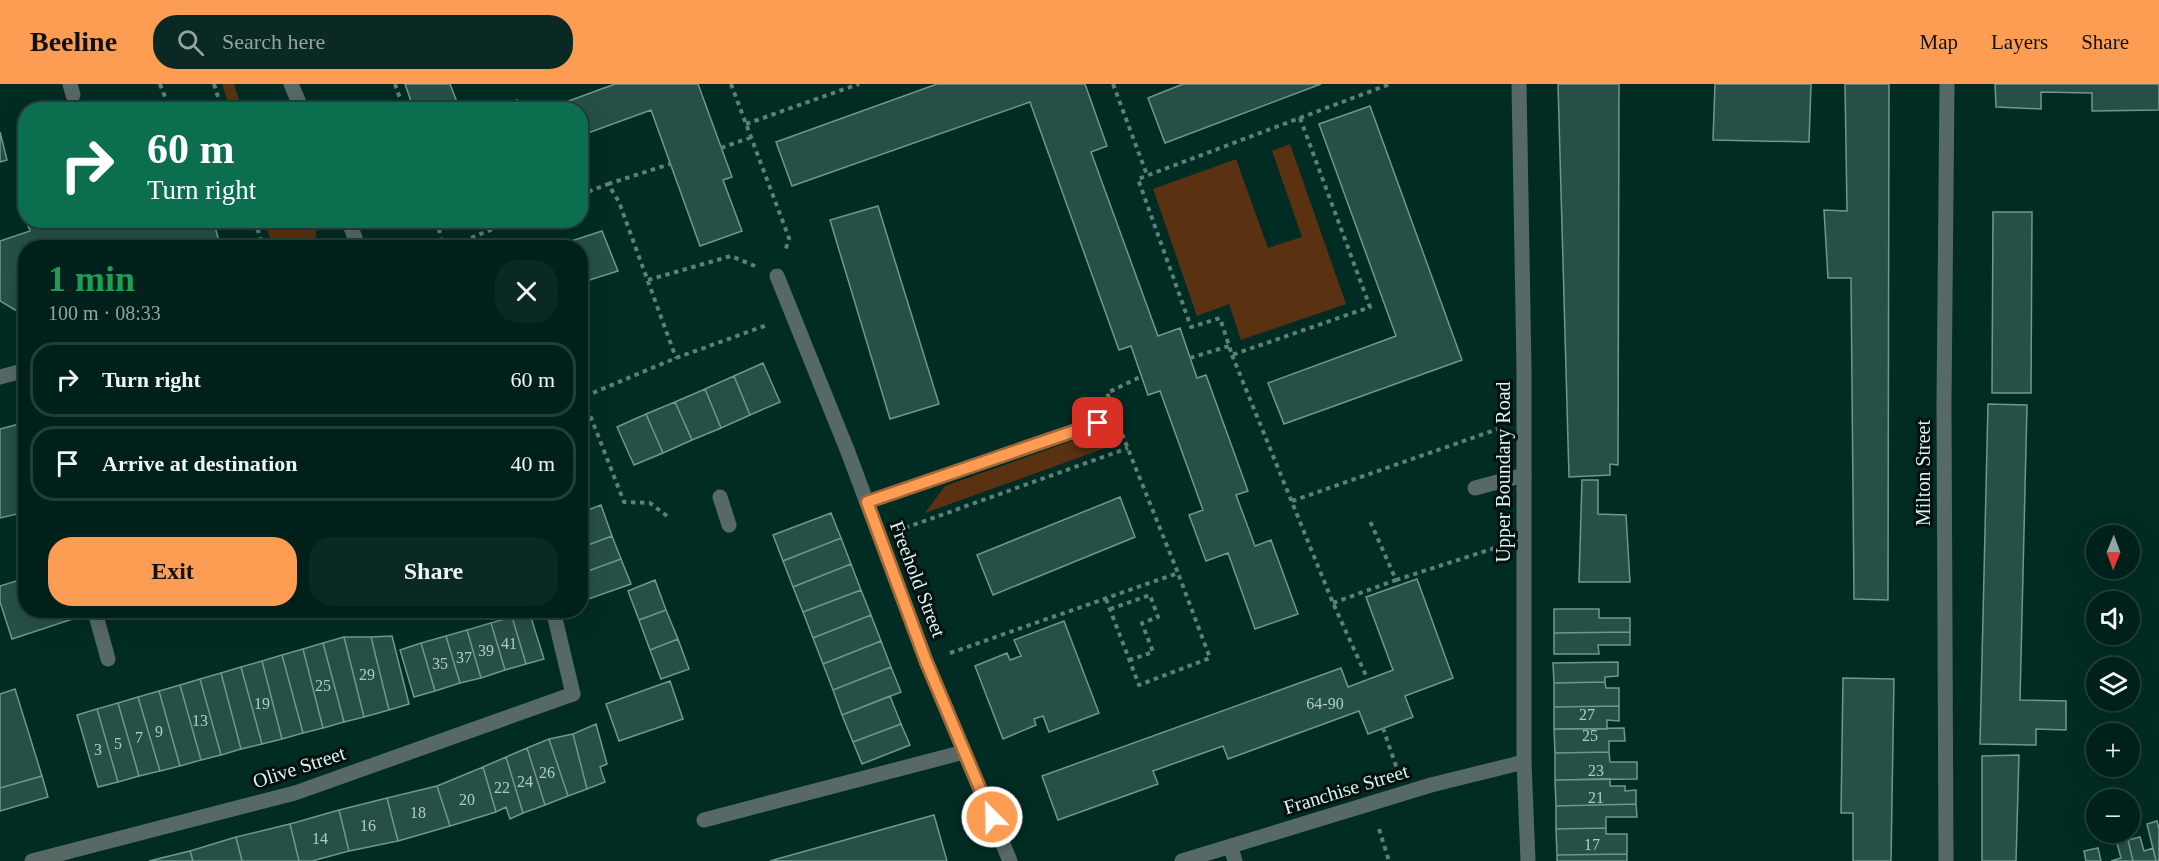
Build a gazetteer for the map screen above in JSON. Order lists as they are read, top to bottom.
{
  "streets": {
    "street": [
      "Upper Boundary Road",
      "Milton Street",
      "Freehold Street",
      "Olive Street",
      "Franchise Street"
    ]
  },
  "crossings": [
    ["Upper Boundary Road", "Franchise Street"]
  ],
  "house_numbers": [
    "41",
    "39",
    "37",
    "35",
    "29",
    "25",
    "19",
    "64-90",
    "27",
    "13",
    "9",
    "25",
    "7",
    "5",
    "3",
    "23",
    "26",
    "24",
    "22",
    "21",
    "20",
    "18",
    "16",
    "14",
    "17"
  ],
  "north": "bottom",
  "page": {
    "header": "Beeline",
    "search": "Search here",
    "nav": ["Map", "Layers", "Share"],
    "turn": ["60 m", "Turn right"],
    "heading": ["1 min", "100 m · 08:33"],
    "list": [
      {
        "name": "Turn right",
        "value": "60 m"
      },
      {
        "name": "Arrive at destination",
        "value": "40 m"
      }
    ],
    "map_buttons": ["+", "−"],
    "buttons": ["Exit", "Share"]
  }
}
